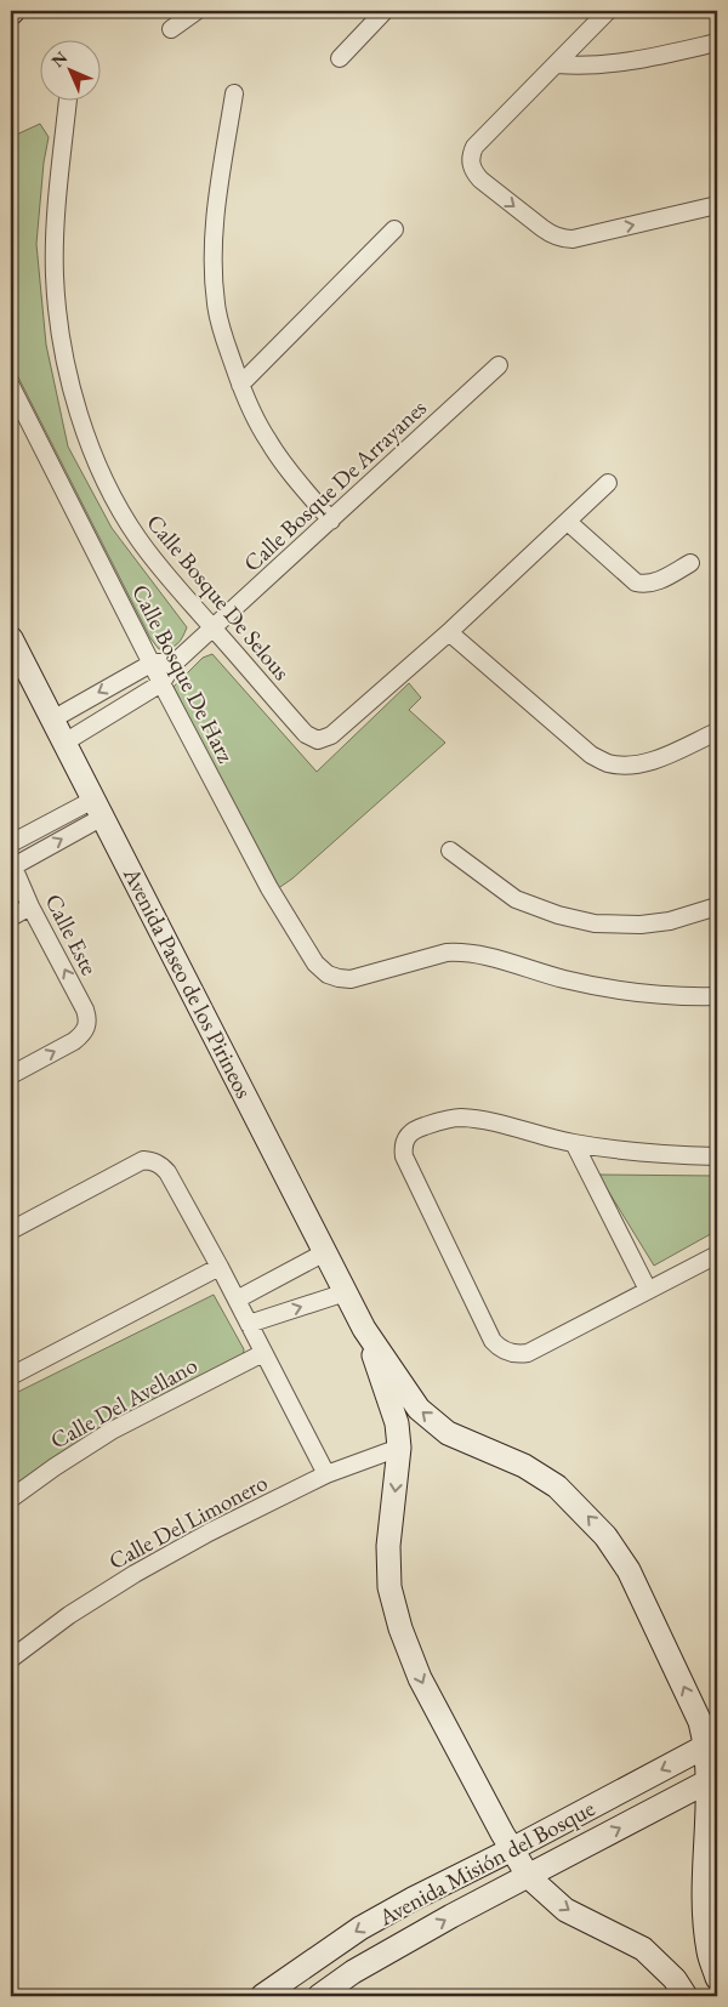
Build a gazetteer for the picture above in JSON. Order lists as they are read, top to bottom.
{
  "streets": {
    "street": [
      "Calle Bosque De Arrayanes",
      "Calle Bosque De Selous",
      "Calle Bosque De Harz",
      "Calle Este",
      "Avenida Paseo de los Pirineos",
      "Calle Del Avellano",
      "Calle Del Limonero",
      "Avenida Misión del Bosque"
    ]
  },
  "crossings": [
    ["Calle Bosque De Arrayanes", "Calle Bosque De Selous"],
    ["Calle Bosque De Arrayanes", "Calle Bosque De Harz"],
    ["Calle Bosque De Arrayanes", "Avenida Paseo de los Pirineos"]
  ],
  "north": "top left"
}
